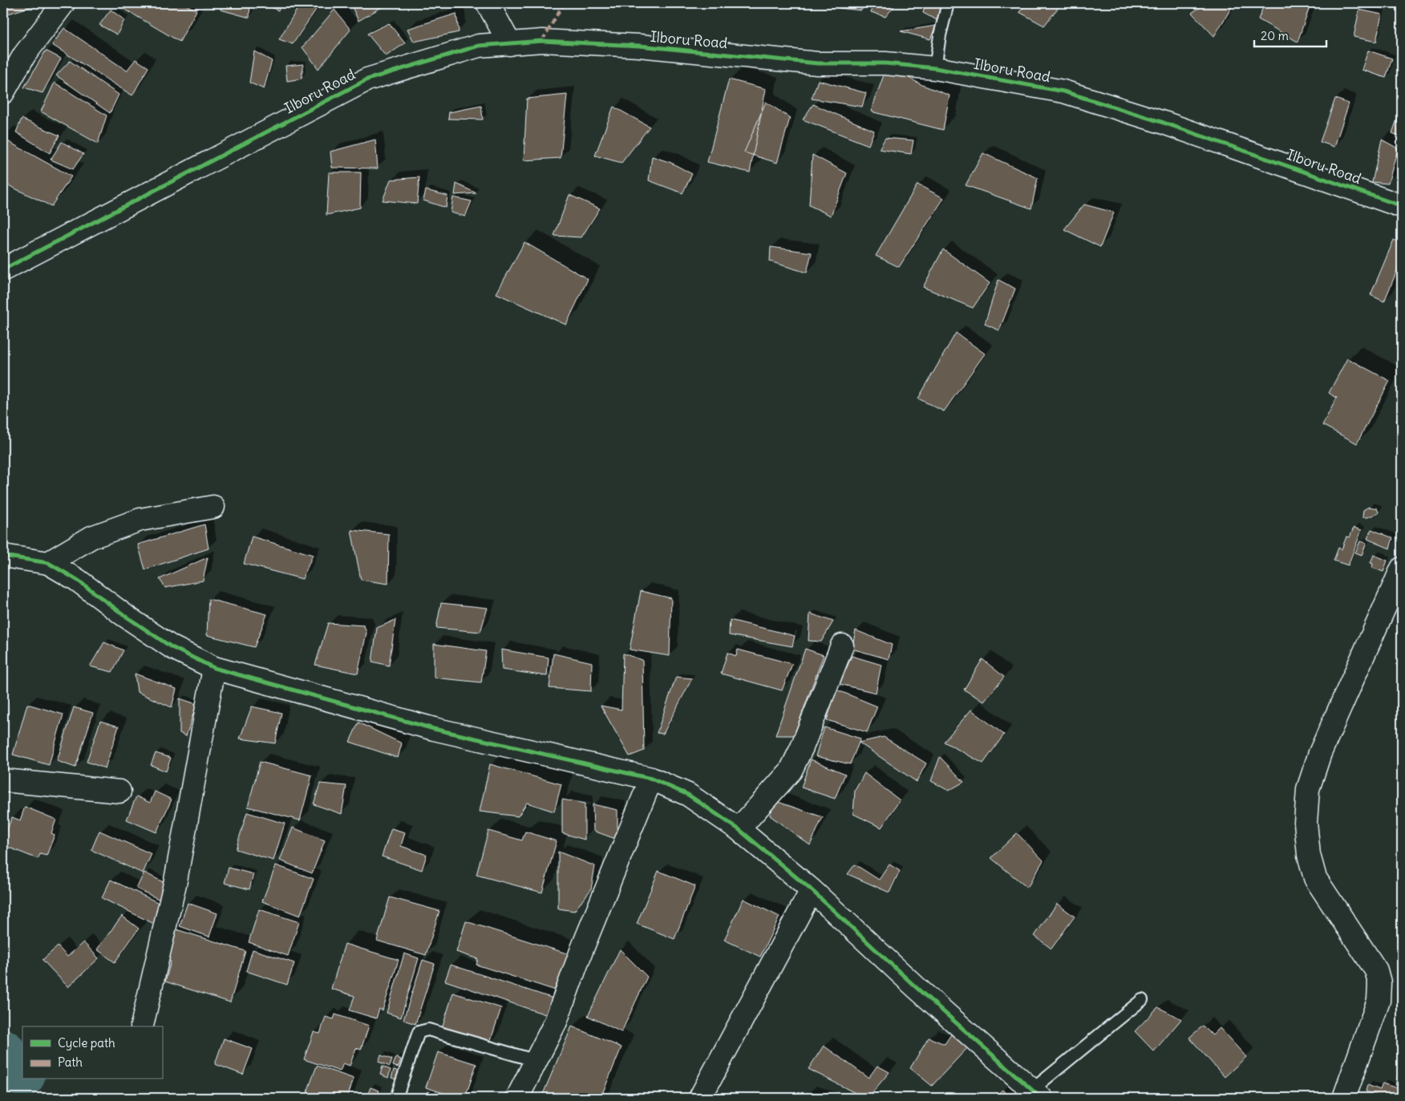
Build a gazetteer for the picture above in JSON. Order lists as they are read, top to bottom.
{
  "streets": {
    "street": ["Ilboru Road"]
  },
  "legend": ["Cycle path", "Path"],
  "scale_bar": "20 m"
}
